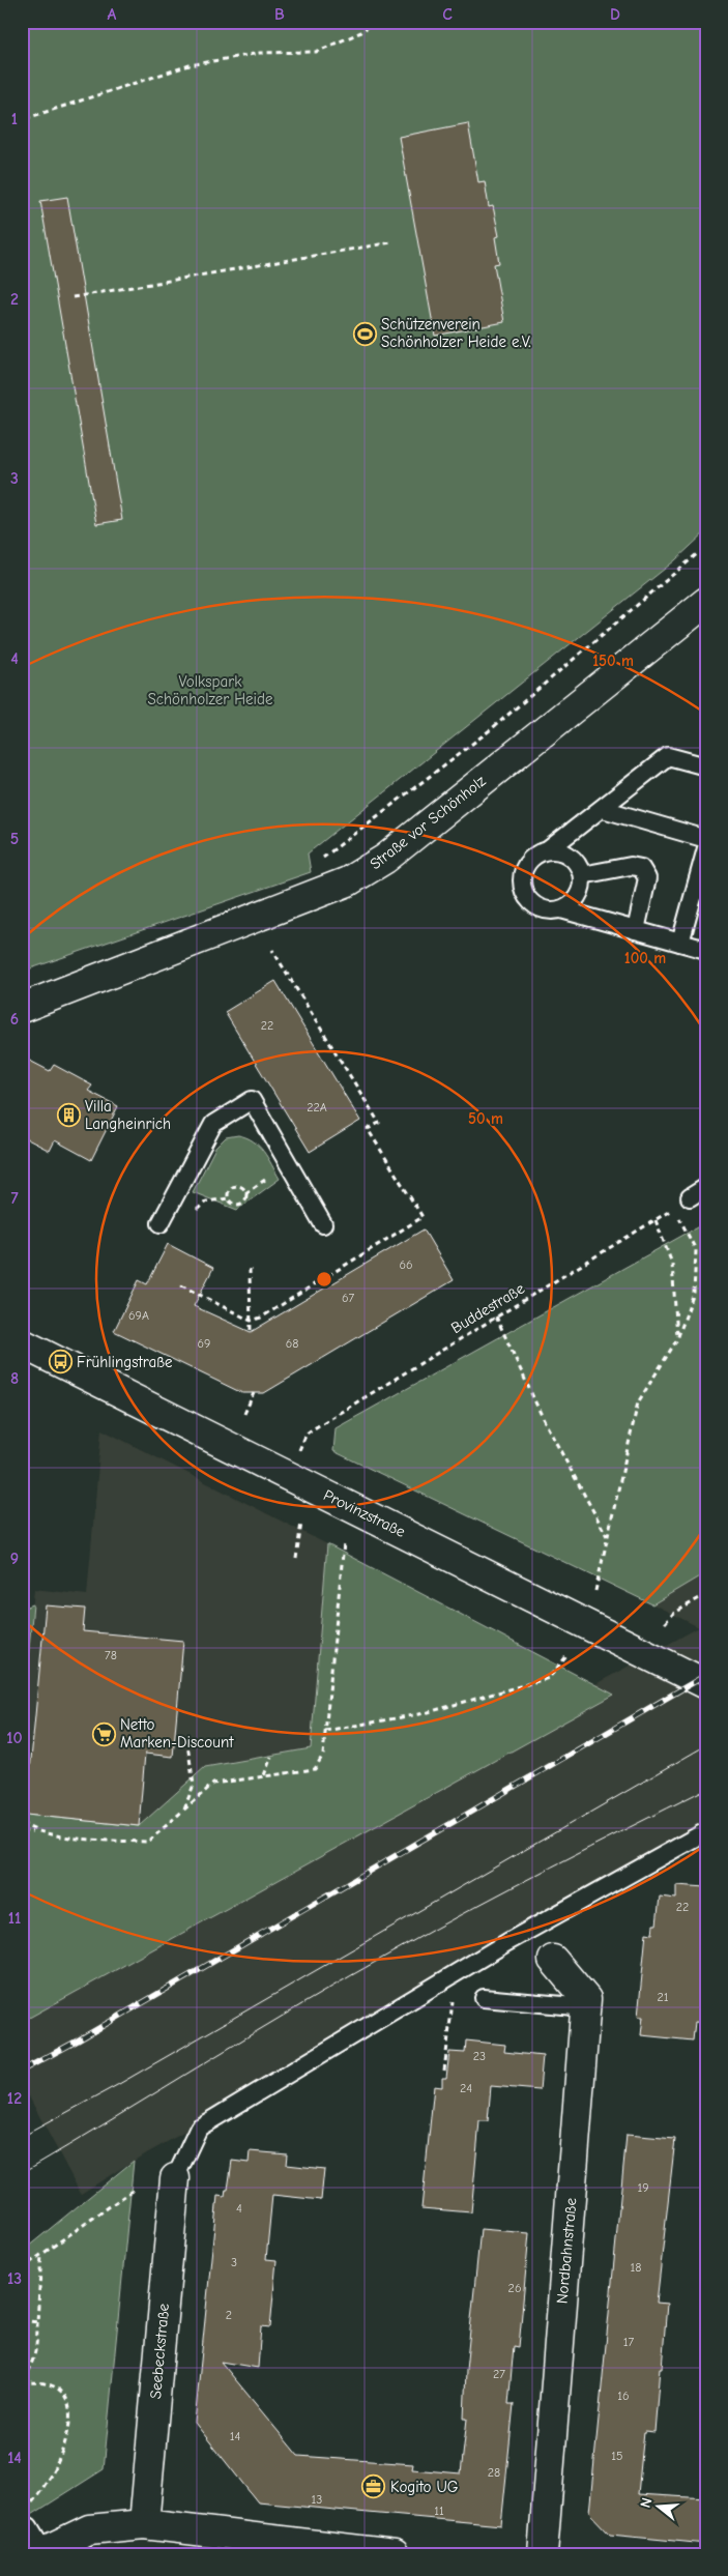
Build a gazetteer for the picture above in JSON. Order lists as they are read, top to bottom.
{
  "streets": {
    "main road": [
      "Straße vor Schönholz",
      "Provinzstraße",
      "Nordbahnstraße",
      "Seebeckstraße"
    ],
    "path": ["Buddestraße"]
  },
  "parks": ["Volkspark Schönholzer Heide"],
  "places": {
    "sports": ["Schützenverein Schönholzer Heide e.V."],
    "building": ["Villa Langheinrich"],
    "bus stop": ["Frühlingstraße"],
    "supermarket": ["Netto Marken-Discount"],
    "office": ["Kogito UG"]
  },
  "house_numbers": [
    "22",
    "22A",
    "66",
    "67",
    "69A",
    "69",
    "68",
    "78",
    "22",
    "21",
    "23",
    "24",
    "19",
    "4",
    "3",
    "18",
    "26",
    "2",
    "17",
    "27",
    "16",
    "14",
    "15",
    "28",
    "13",
    "11"
  ],
  "north": "left",
  "grid": {
    "columns": [
      "A",
      "B",
      "C",
      "D"
    ],
    "rows": [
      "1",
      "2",
      "3",
      "4",
      "5",
      "6",
      "7",
      "8",
      "9",
      "10",
      "11",
      "12",
      "13",
      "14"
    ]
  },
  "rings": ["150 m", "100 m", "50 m"]
}
